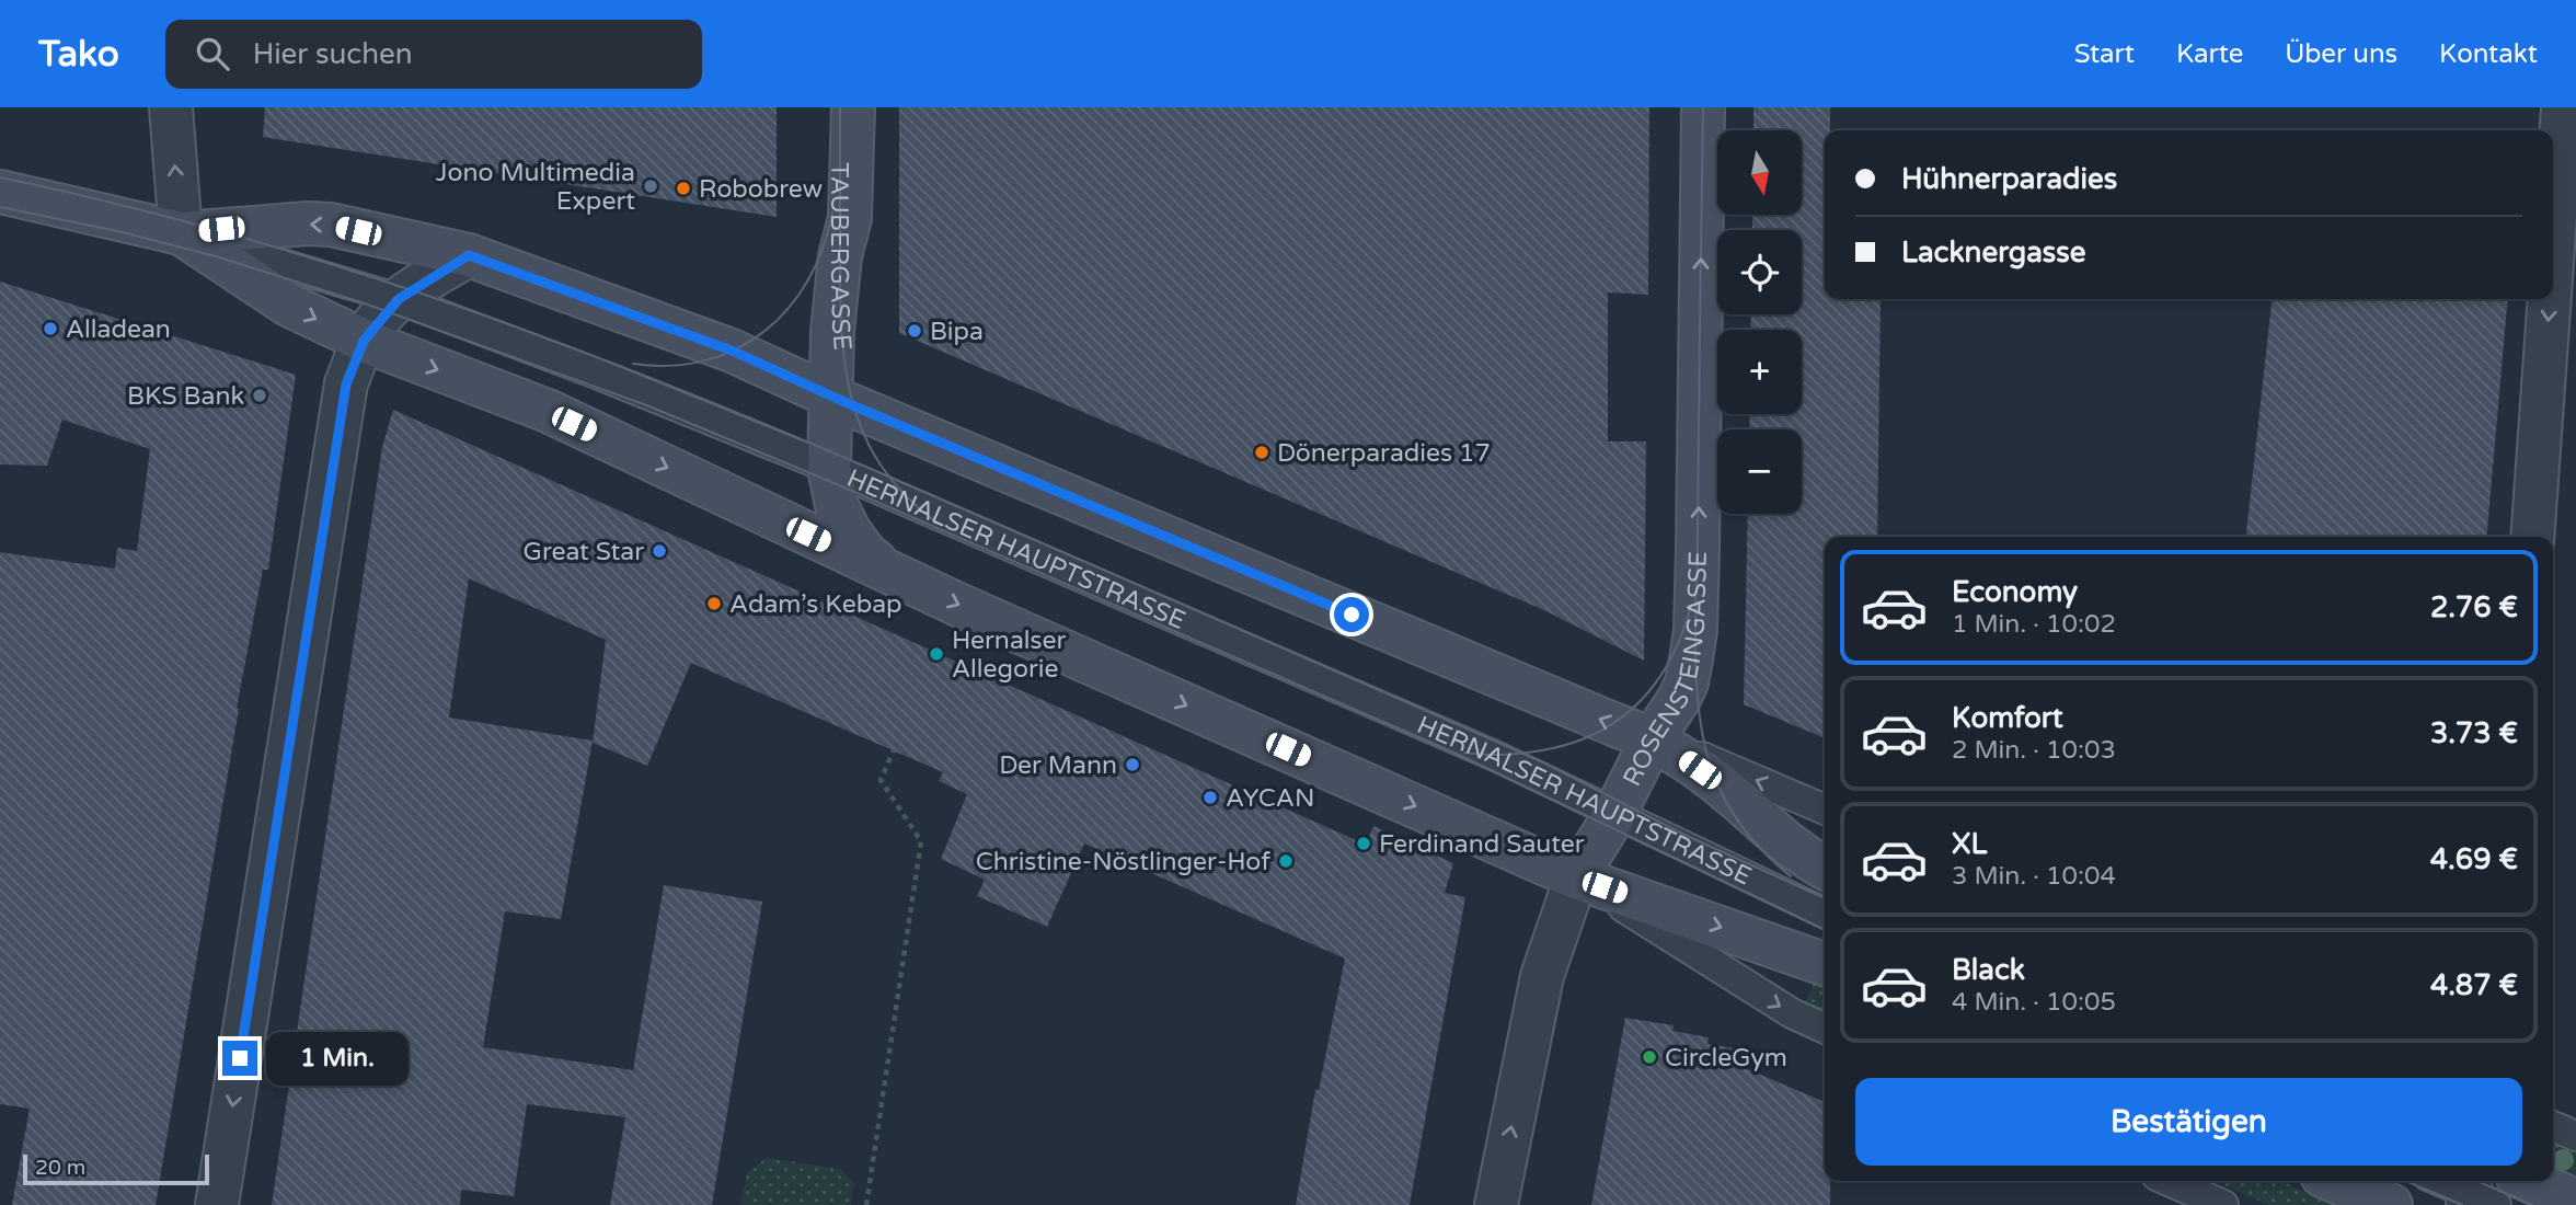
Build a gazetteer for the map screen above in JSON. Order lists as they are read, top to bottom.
{
  "streets": {
    "main road": ["TAUBERGASSE", "HERNALSER HAUPTSTRASSE", "ROSENSTEINGASSE"]
  },
  "crossings": [
    ["TAUBERGASSE", "HERNALSER HAUPTSTRASSE"],
    ["HERNALSER HAUPTSTRASSE", "ROSENSTEINGASSE"]
  ],
  "one_way": ["ROSENSTEINGASSE"],
  "places": [
    "Jono Multimedia Expert",
    "Robobrew",
    "Alladean",
    "Bipa",
    "BKS Bank",
    "Dönerparadies 17",
    "Great Star",
    "Adam’s Kebap",
    "Hernalser Allegorie",
    "Der Mann",
    "AYCAN",
    "Ferdinand Sauter",
    "Christine-Nöstlinger-Hof",
    "CircleGym"
  ],
  "scale_bar": "20 m",
  "north": "bottom",
  "page": {
    "header": "Tako",
    "search": "Hier suchen",
    "nav": [
      "Start",
      "Karte",
      "Über uns",
      "Kontakt"
    ],
    "map_buttons": ["+", "−"],
    "banner": ["Hühnerparadies", "Lacknergasse"],
    "list": [
      {
        "name": "Economy",
        "note": "1 Min. · 10:02",
        "value": "2.76 €"
      },
      {
        "name": "Komfort",
        "note": "2 Min. · 10:03",
        "value": "3.73 €"
      },
      {
        "name": "XL",
        "note": "3 Min. · 10:04",
        "value": "4.69 €"
      },
      {
        "name": "Black",
        "note": "4 Min. · 10:05",
        "value": "4.87 €"
      }
    ],
    "bubble": "1 Min.",
    "buttons": "Bestätigen",
    "scale": "20 m"
  }
}
